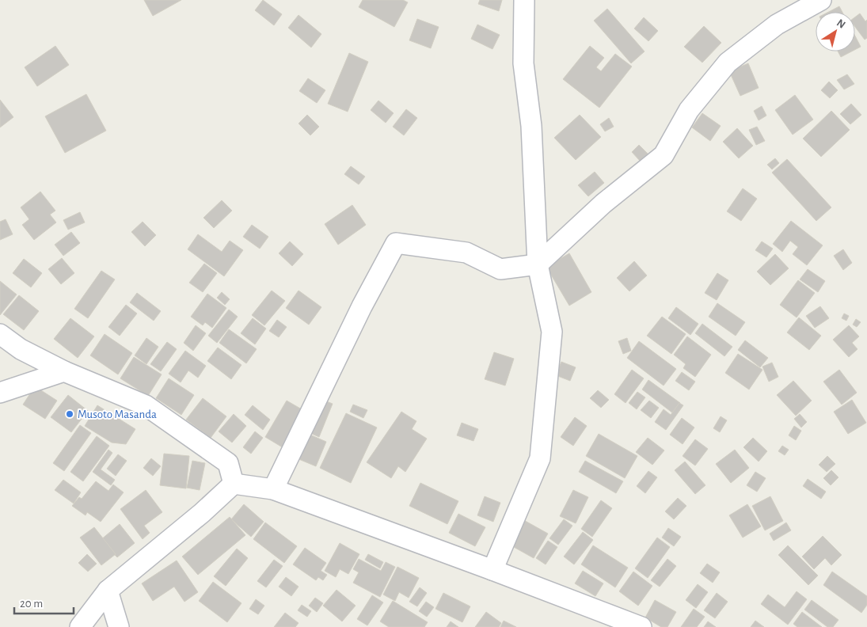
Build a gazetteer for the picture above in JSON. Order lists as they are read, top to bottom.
{
  "places": ["Musoto Masanda"],
  "scale_bar": "20 m",
  "north": "top right"
}
